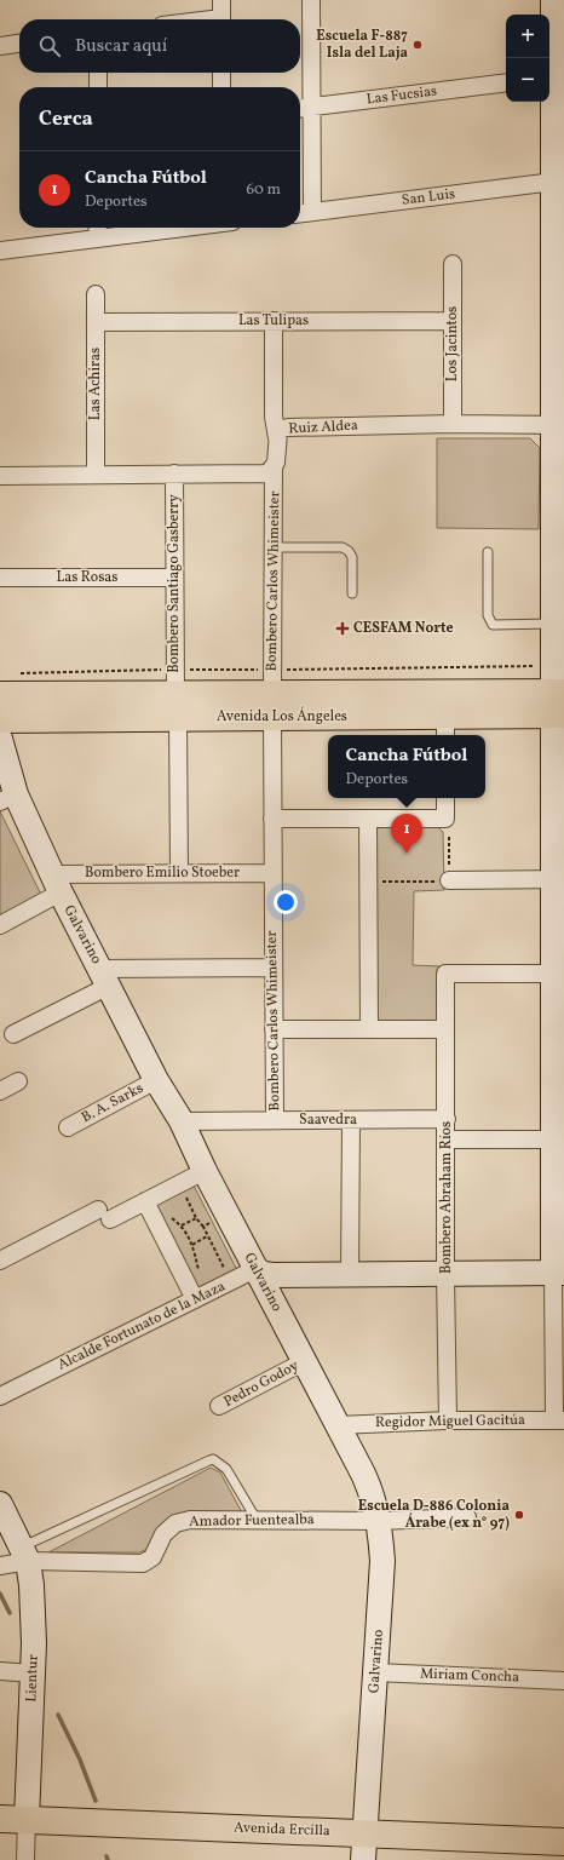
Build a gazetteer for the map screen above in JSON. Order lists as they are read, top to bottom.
{
  "streets": {
    "main road": [
      "Avenida Los Ángeles",
      "Galvarino",
      "Lientur",
      "Avenida Ercilla"
    ],
    "street": [
      "Las Fucsias",
      "San Luis",
      "Las Tulipas",
      "Los Jacintos",
      "Las Achiras",
      "Ruiz Aldea",
      "Las Rosas",
      "Bombero Carlos Whimeister",
      "Bombero Santiago Gasberry",
      "Bombero Emilio Stoeber",
      "B. A. Sarks",
      "Saavedra",
      "Bombero Abraham Ríos",
      "Alcalde Fortunato de la Maza",
      "Pedro Godoy",
      "Regidor Miguel Gacitúa",
      "Amador Fuentealba",
      "Miriam Concha"
    ]
  },
  "crossings": [
    ["Las Tulipas", "Los Jacintos"],
    ["Las Tulipas", "Las Achiras"],
    ["Los Jacintos", "Ruiz Aldea"],
    ["Ruiz Aldea", "Bombero Carlos Whimeister"],
    ["Las Rosas", "Bombero Santiago Gasberry"],
    ["Bombero Carlos Whimeister", "Avenida Los Ángeles"],
    ["Bombero Carlos Whimeister", "Bombero Emilio Stoeber"],
    ["Bombero Carlos Whimeister", "Saavedra"],
    ["Bombero Santiago Gasberry", "Avenida Los Ángeles"],
    ["Bombero Santiago Gasberry", "Bombero Emilio Stoeber"],
    ["Bombero Emilio Stoeber", "Galvarino"],
    ["Galvarino", "B. A. Sarks"],
    ["Galvarino", "Saavedra"],
    ["Galvarino", "Alcalde Fortunato de la Maza"],
    ["Galvarino", "Pedro Godoy"],
    ["Galvarino", "Regidor Miguel Gacitúa"],
    ["Galvarino", "Amador Fuentealba"],
    ["Galvarino", "Miriam Concha"],
    ["Galvarino", "Avenida Ercilla"],
    ["Saavedra", "Bombero Abraham Ríos"],
    ["Bombero Abraham Ríos", "Regidor Miguel Gacitúa"],
    ["Amador Fuentealba", "Lientur"],
    ["Lientur", "Avenida Ercilla"]
  ],
  "places": {
    "other": ["Escuela F-887 Isla del Laja", "Escuela D-886 Colonia Árabe (ex n° 97)"],
    "health": ["CESFAM Norte"]
  },
  "page": {
    "map_buttons": ["+", "−"],
    "search": "Buscar aquí",
    "heading": "Cerca",
    "list": [
      {
        "mark": "1",
        "name": "Cancha Fútbol",
        "note": "Deportes",
        "value": "60 m"
      }
    ],
    "popup": ["Cancha Fútbol", "Deportes"],
    "pins": "1"
  }
}
